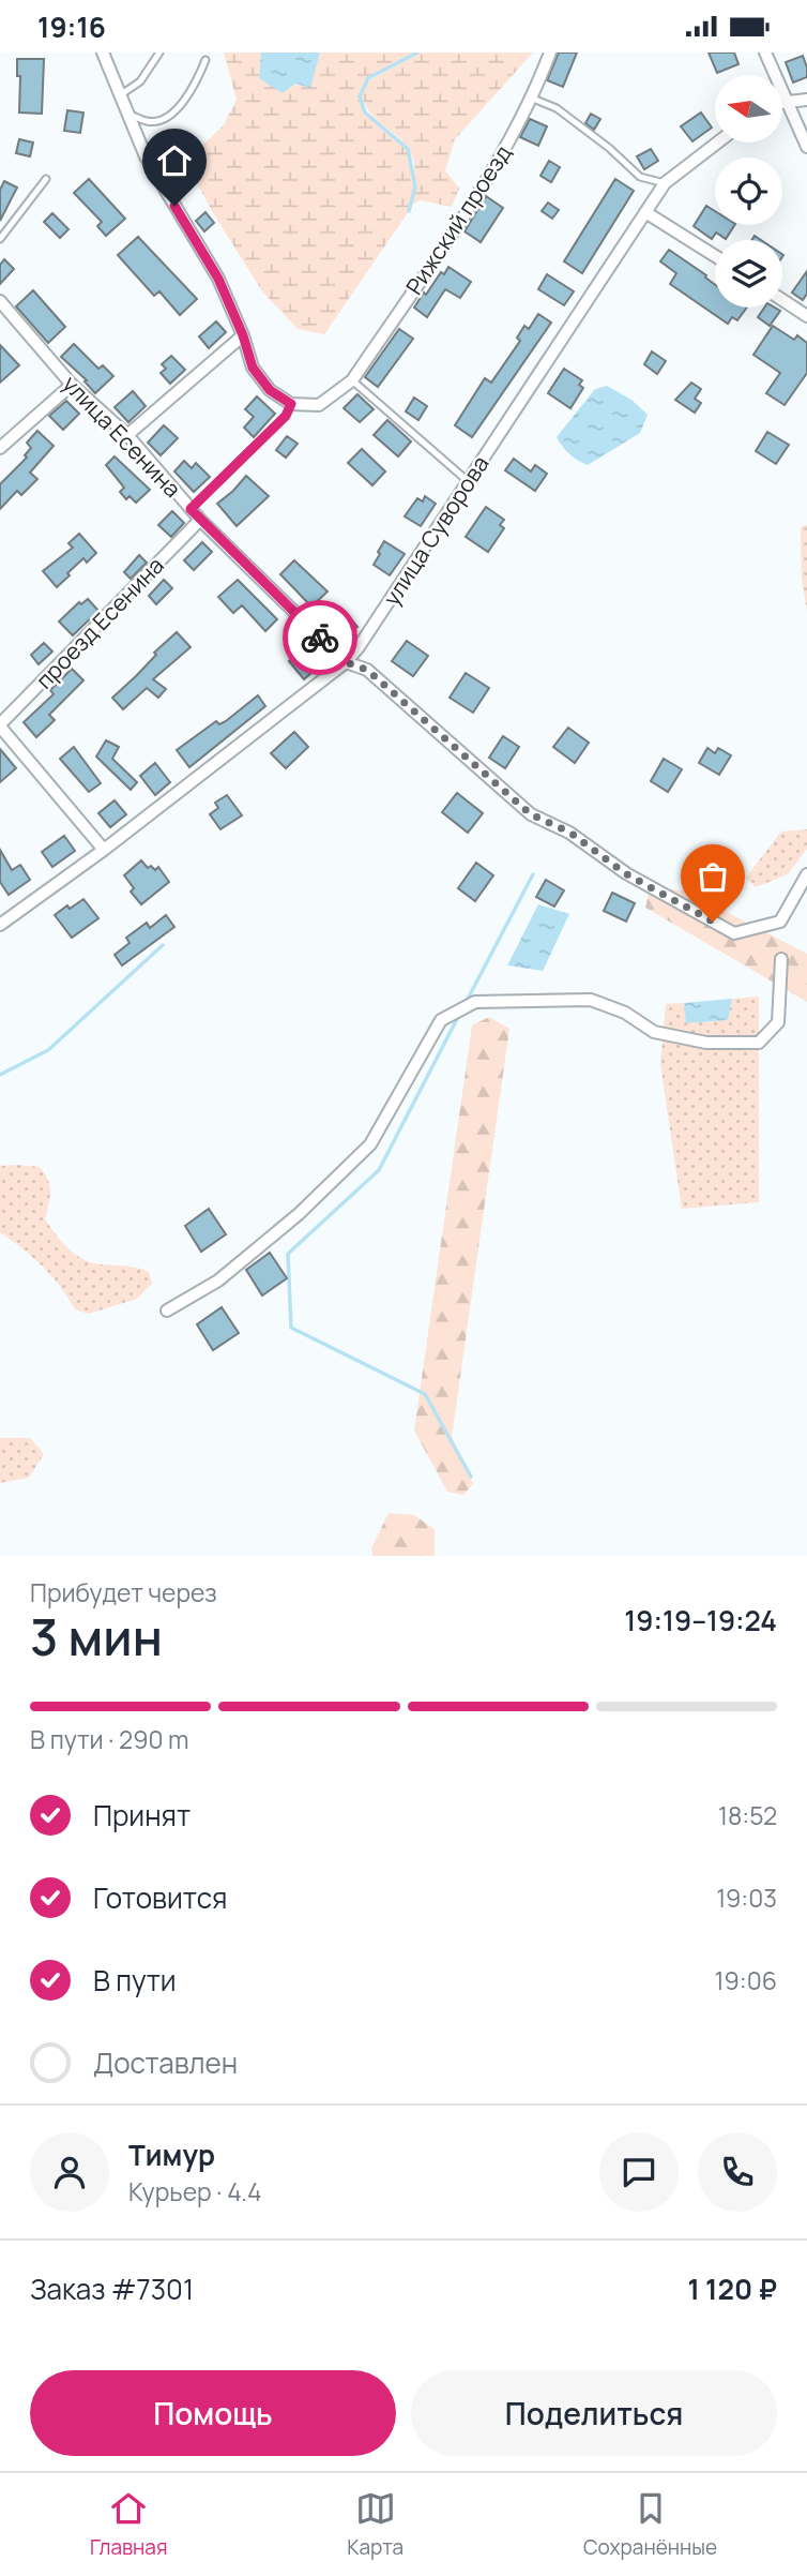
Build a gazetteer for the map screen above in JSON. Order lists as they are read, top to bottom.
{
  "streets": {
    "street": [
      "Рижский проезд",
      "улица Есенина",
      "улица Суворова",
      "проезд Есенина"
    ]
  },
  "crossings": [
    ["улица Есенина", "улица Суворова"],
    ["улица Есенина", "проезд Есенина"]
  ],
  "north": "left",
  "page": {
    "status": "19:16",
    "heading": ["3 мин", "Прибудет через", "19:19–19:24"],
    "panel": [
      "Тимур",
      "Курьер · 4.4",
      "Заказ #7301",
      "1 120 ₽"
    ],
    "bar": "В пути · 290 m",
    "list": [
      ["Принят", "18:52"],
      ["Готовится", "19:03"],
      ["В пути", "19:06"],
      "Доставлен"
    ],
    "buttons": ["Помощь", "Поделиться"],
    "tabs": ["Главная", "Карта", "Сохранённые"]
  }
}
